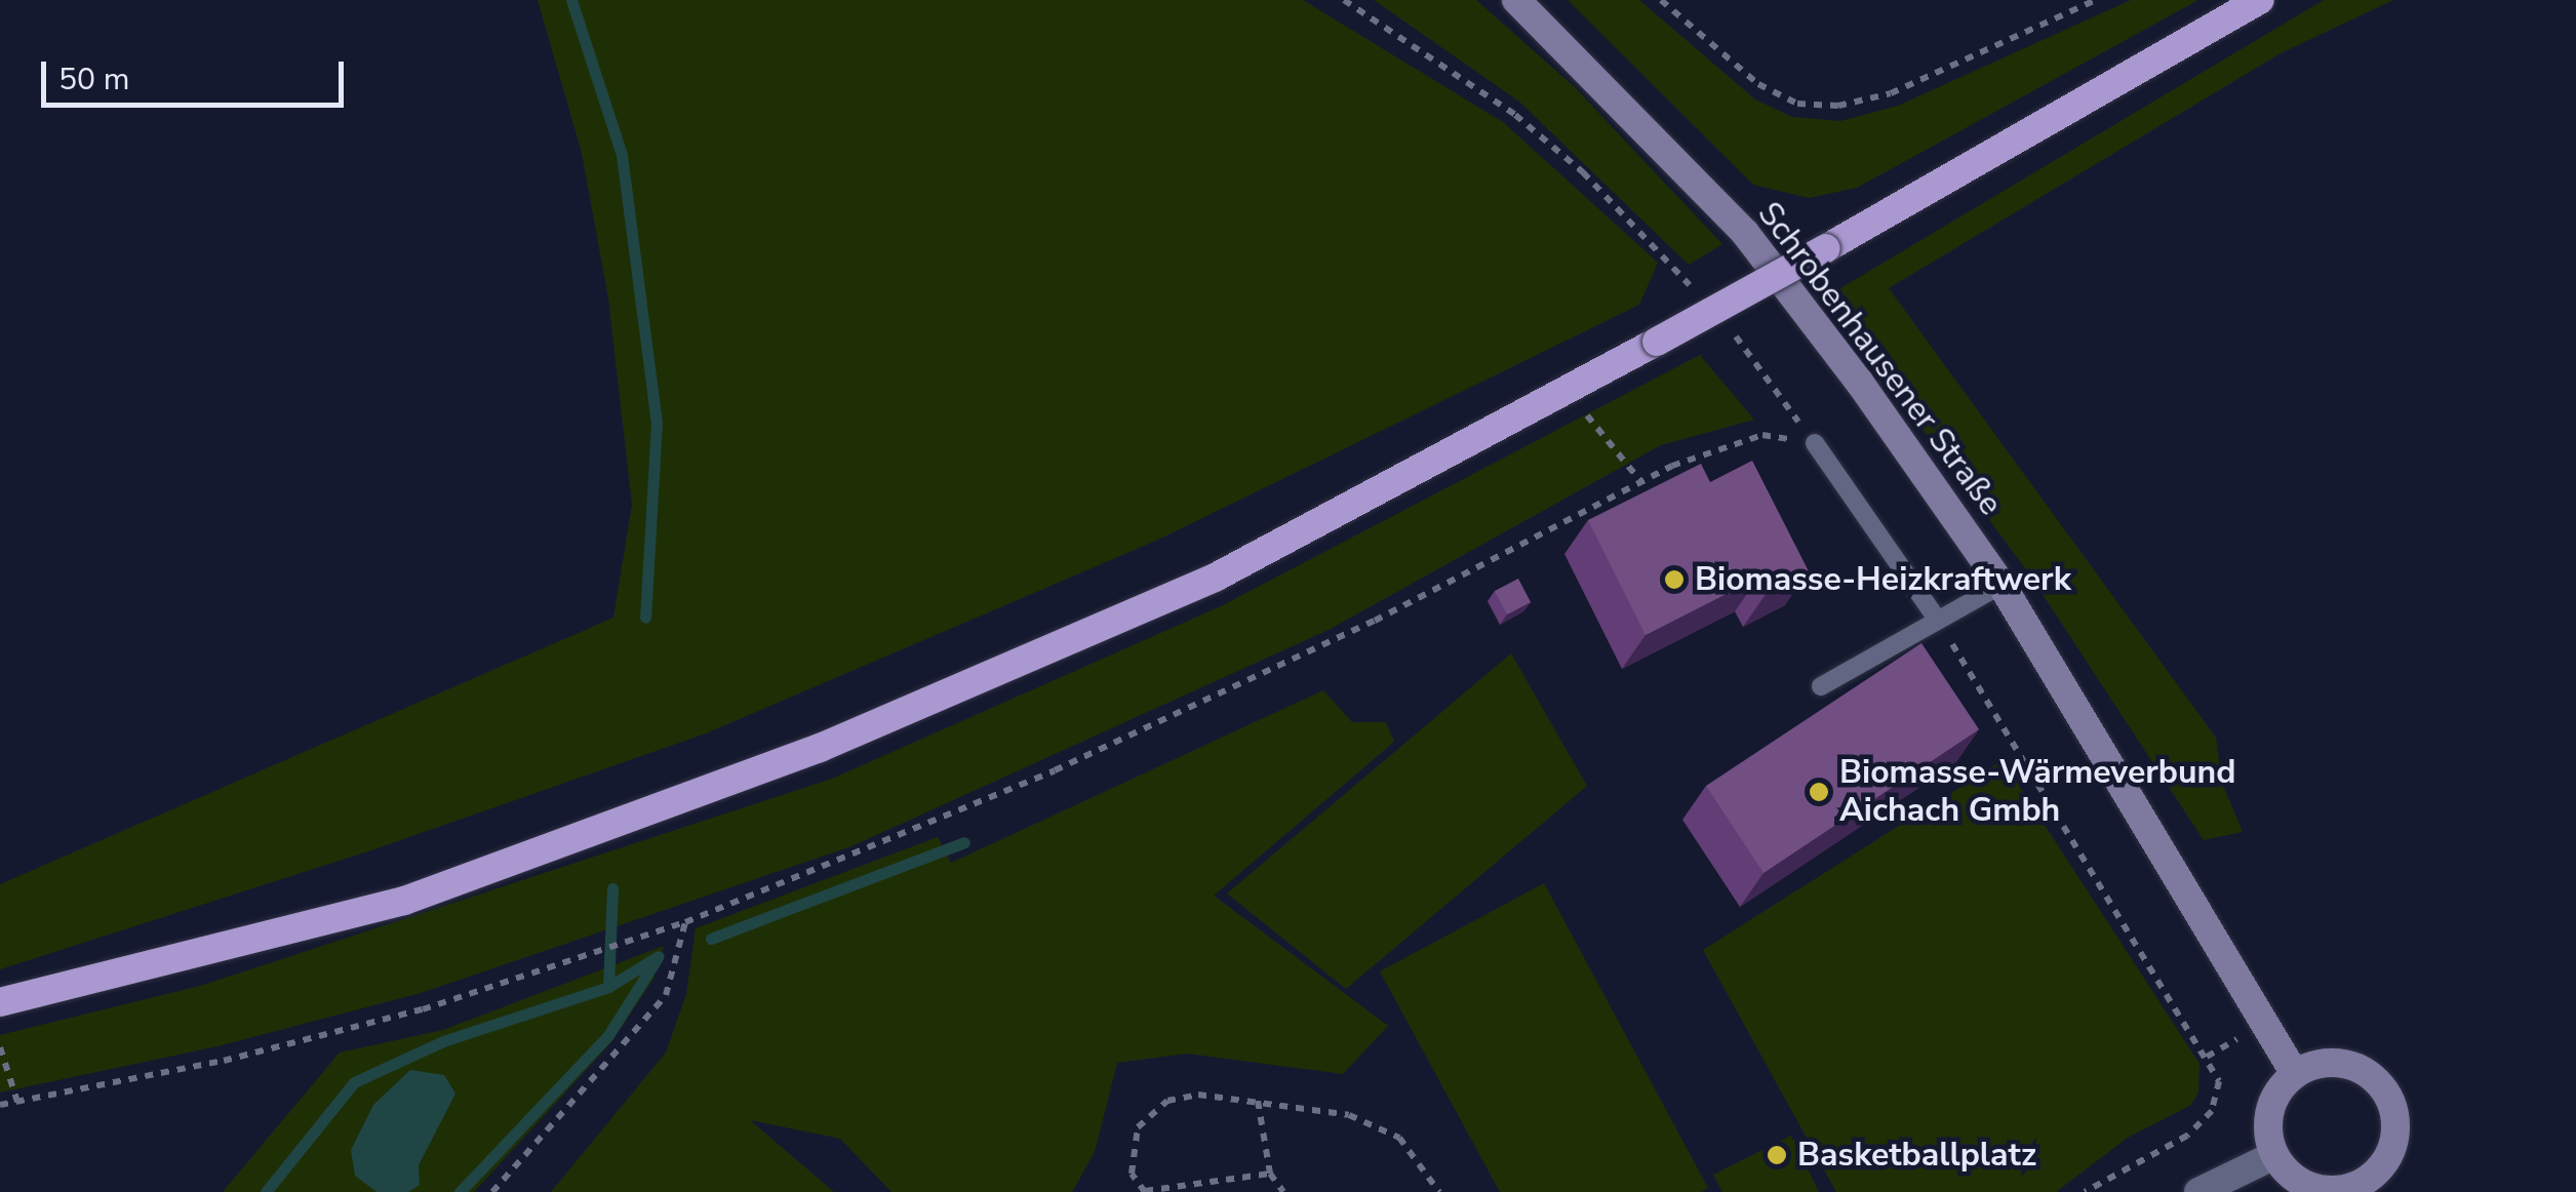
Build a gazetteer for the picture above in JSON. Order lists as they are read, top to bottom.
{
  "streets": {
    "main road": ["Schrobenhausener Straße"]
  },
  "places": ["Biomasse-Heizkraftwerk", "Biomasse-Wärmeverbund Aichach Gmbh", "Basketballplatz"],
  "scale_bar": "50 m"
}
